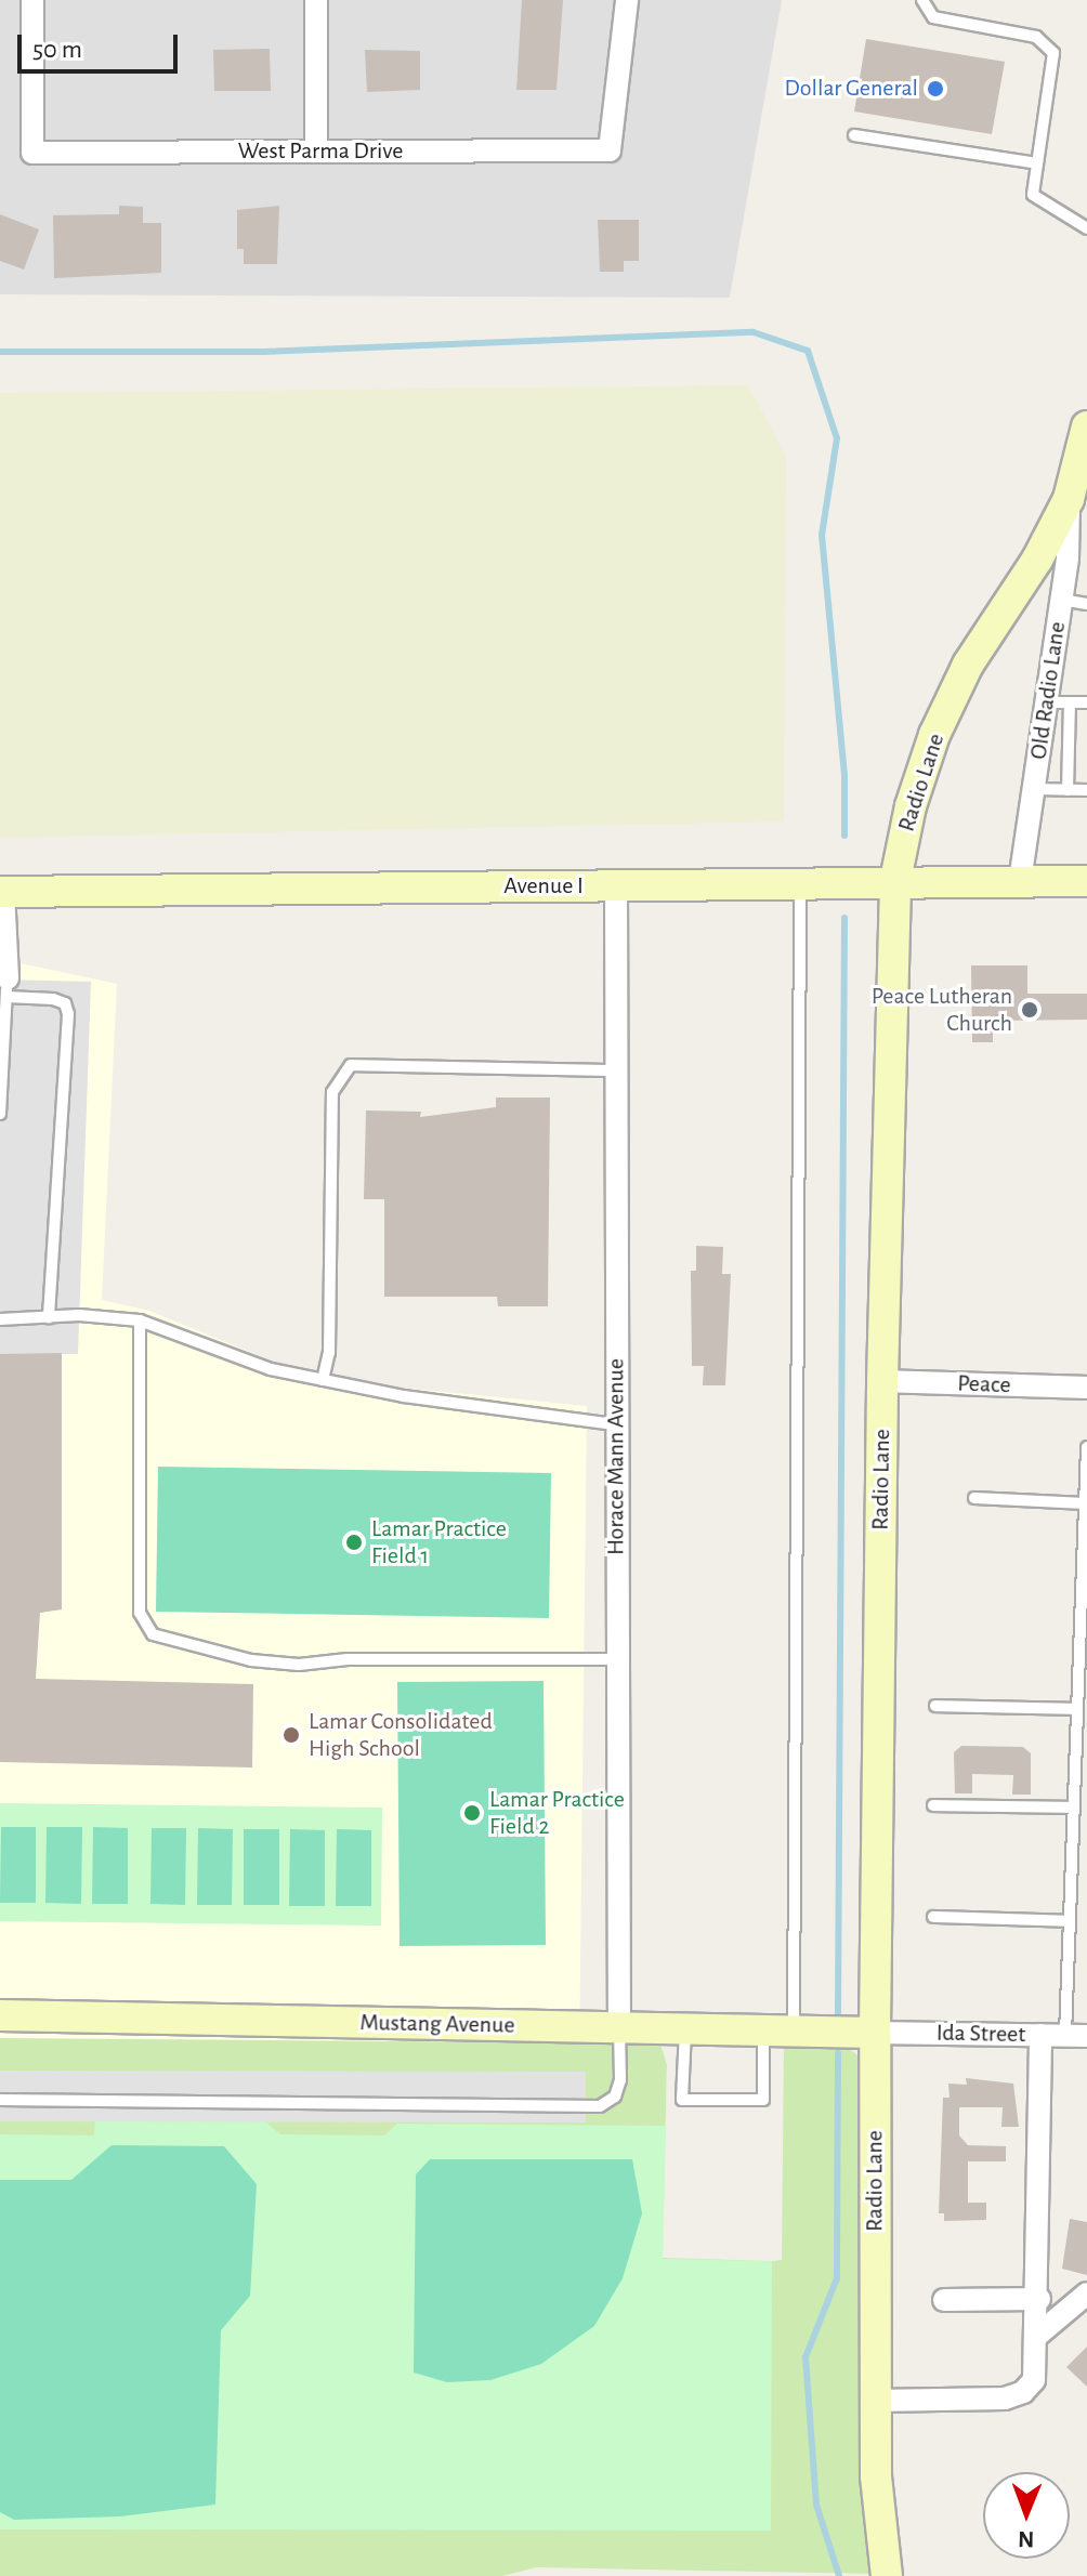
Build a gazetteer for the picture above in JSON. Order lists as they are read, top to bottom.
{
  "streets": {
    "street": [
      "West Parma Drive",
      "Old Radio Lane",
      "Radio Lane",
      "Avenue I",
      "Peace",
      "Horace Mann Avenue",
      "Mustang Avenue",
      "Ida Street"
    ]
  },
  "crossings": [
    ["Old Radio Lane", "Radio Lane"],
    ["Old Radio Lane", "Avenue I"],
    ["Radio Lane", "Avenue I"],
    ["Radio Lane", "Peace"],
    ["Radio Lane", "Mustang Avenue"],
    ["Radio Lane", "Ida Street"],
    ["Avenue I", "Horace Mann Avenue"],
    ["Horace Mann Avenue", "Mustang Avenue"],
    ["Mustang Avenue", "Ida Street"]
  ],
  "places": [
    "Dollar General",
    "Peace Lutheran Church",
    "Lamar Practice Field 1",
    "Lamar Consolidated High School",
    "Lamar Practice Field 2"
  ],
  "scale_bar": "50 m",
  "north": "bottom"
}
